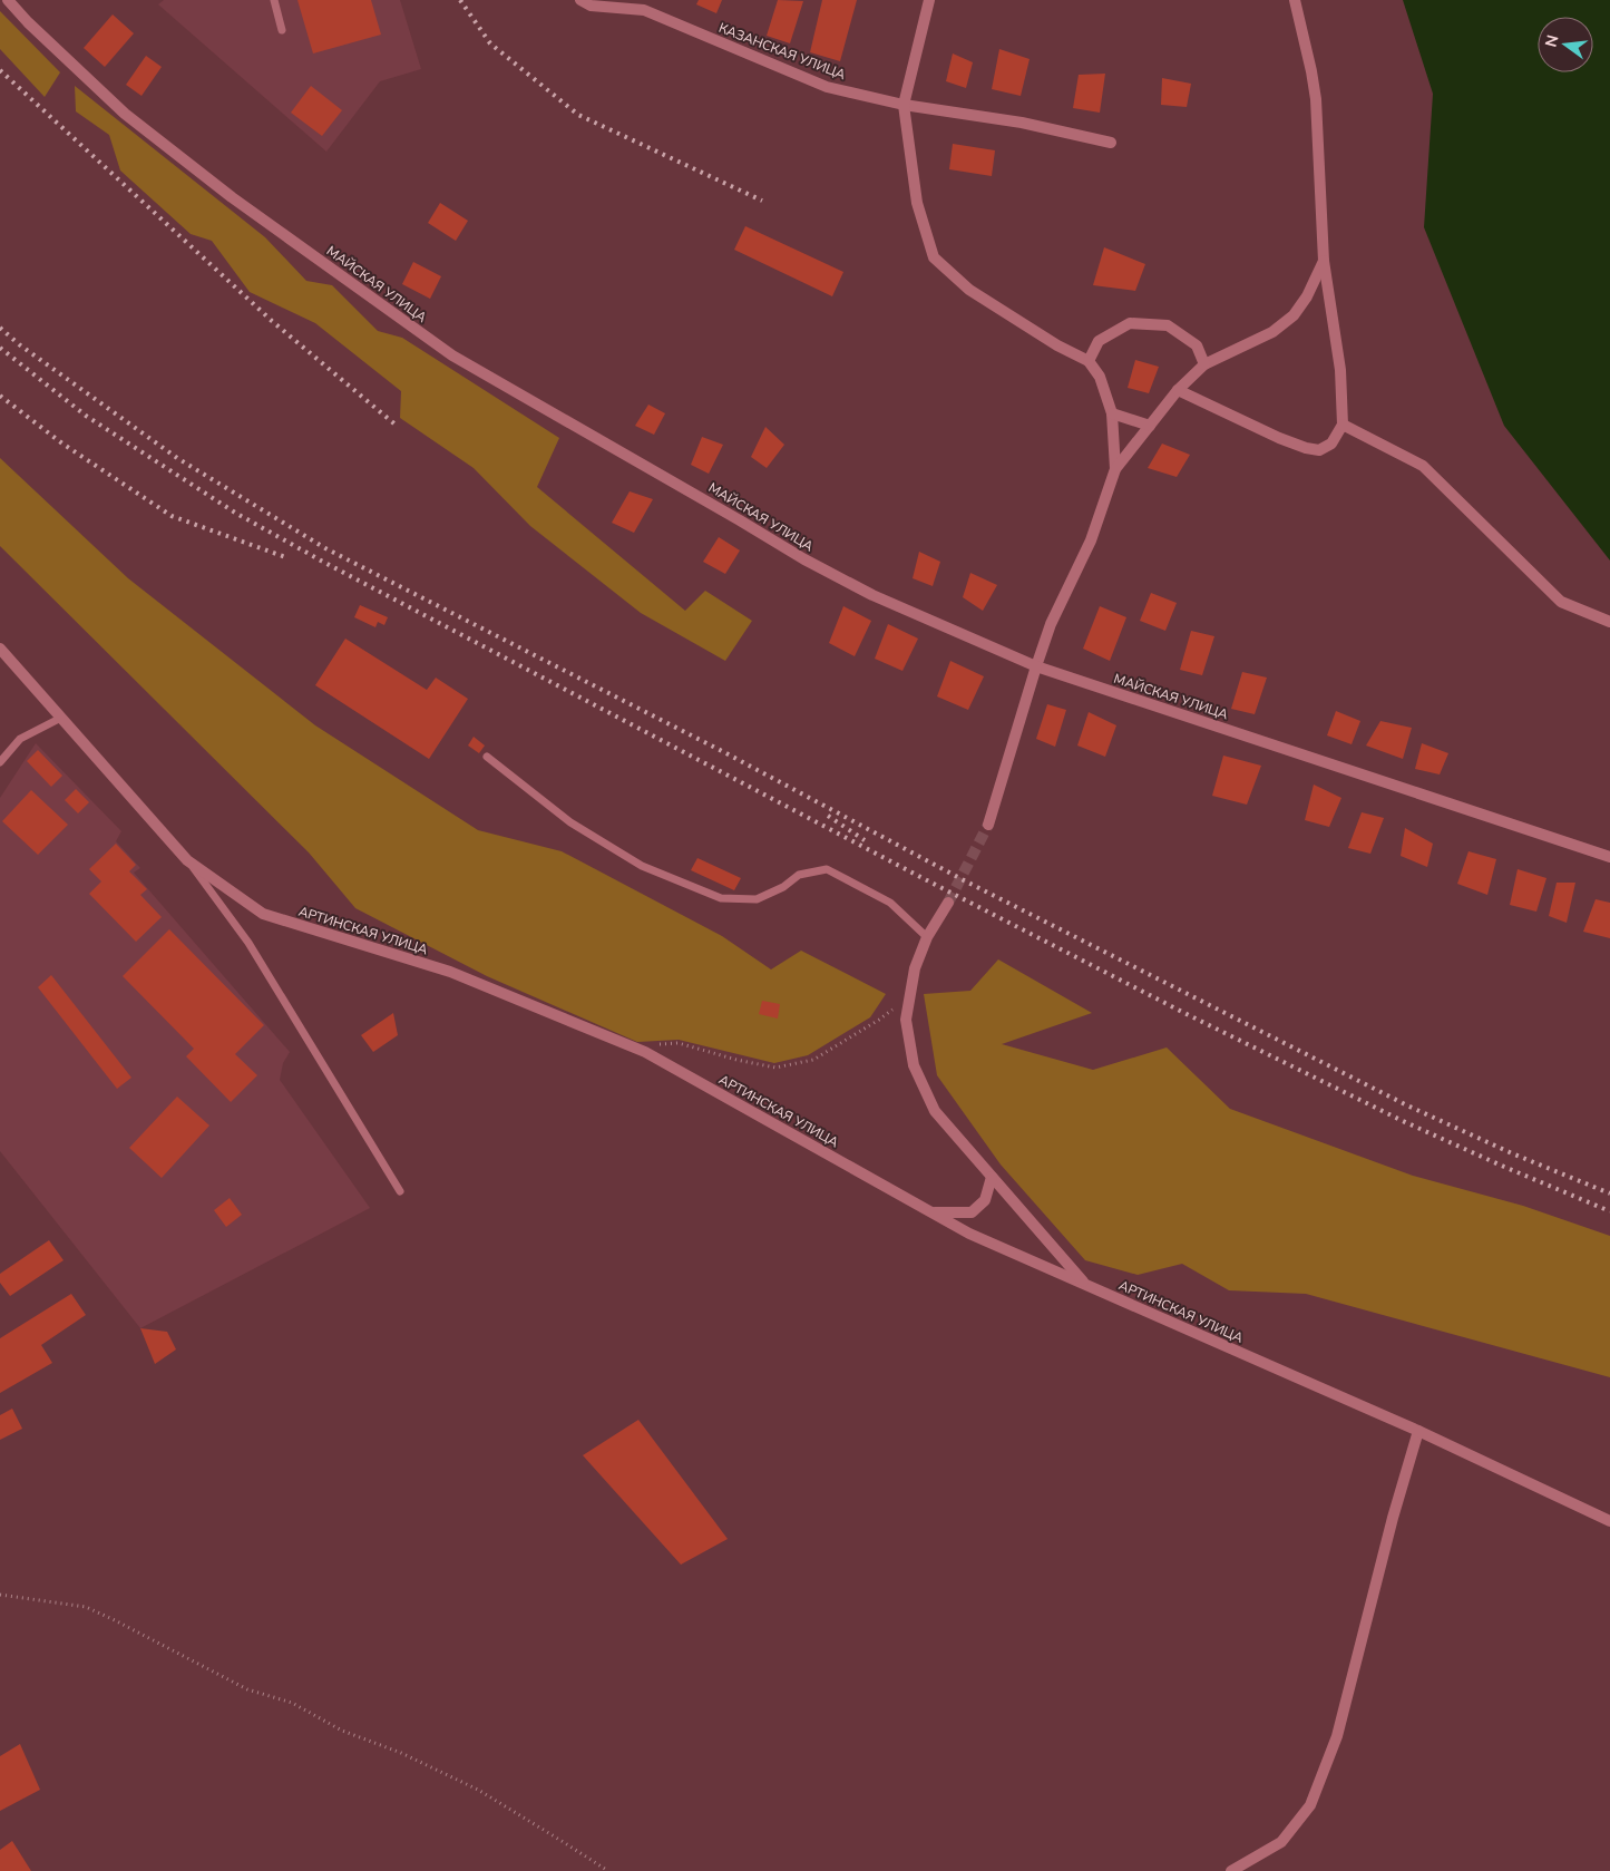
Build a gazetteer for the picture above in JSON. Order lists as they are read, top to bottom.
{
  "streets": {
    "street": ["КАЗАНСКАЯ УЛИЦА", "МАЙСКАЯ УЛИЦА", "АРТИНСКАЯ УЛИЦА"]
  },
  "north": "left"
}
